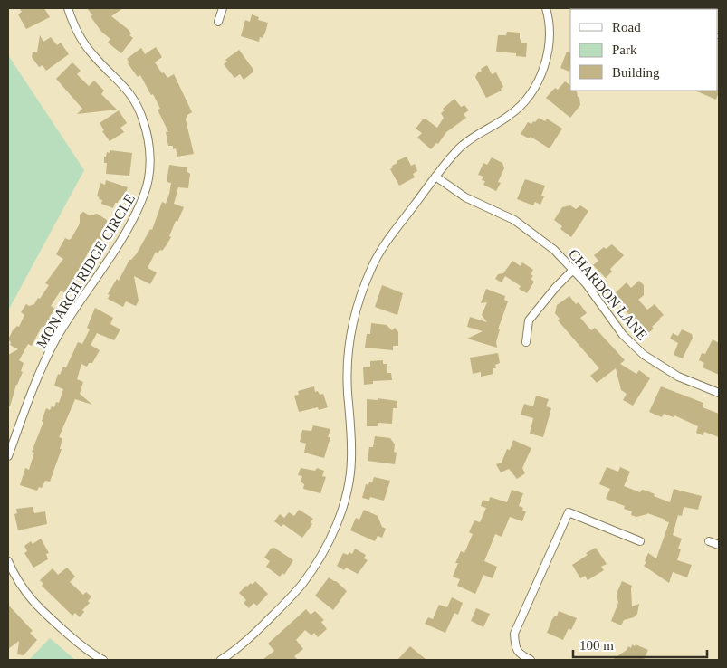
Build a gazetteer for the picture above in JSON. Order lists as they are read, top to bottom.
{
  "streets": {
    "street": ["MONARCH RIDGE CIRCLE", "CHARDON LANE"]
  },
  "legend": ["Road", "Park", "Building"],
  "scale_bar": "100 m"
}
